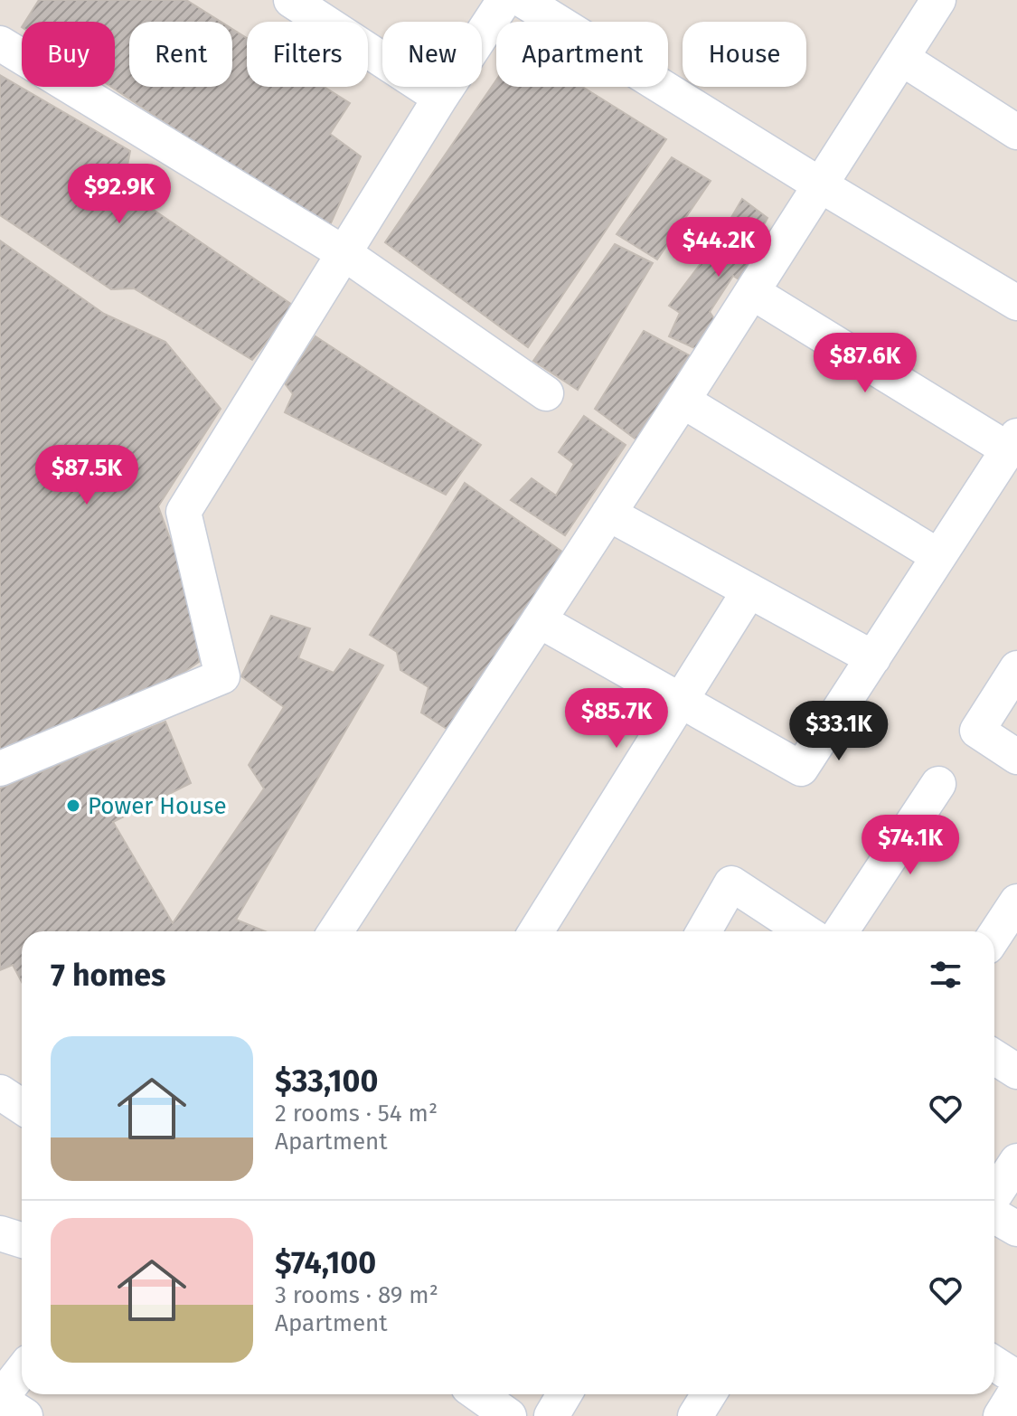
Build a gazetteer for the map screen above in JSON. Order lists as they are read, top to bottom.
{
  "places": ["Power House"],
  "page": {
    "chip": [
      "Buy",
      "Rent",
      "Filters",
      "New",
      "Apartment",
      "House"
    ],
    "price": [
      "$92.9K",
      "$44.2K",
      "$87.6K",
      "$87.5K",
      "$85.7K",
      "$33.1K",
      "$74.1K"
    ],
    "heading": "7 homes",
    "list": [
      {
        "name": "$33,100",
        "note": "2 rooms · 54 m² · Apartment"
      },
      {
        "name": "$74,100",
        "note": "3 rooms · 89 m² · Apartment"
      }
    ]
  }
}
